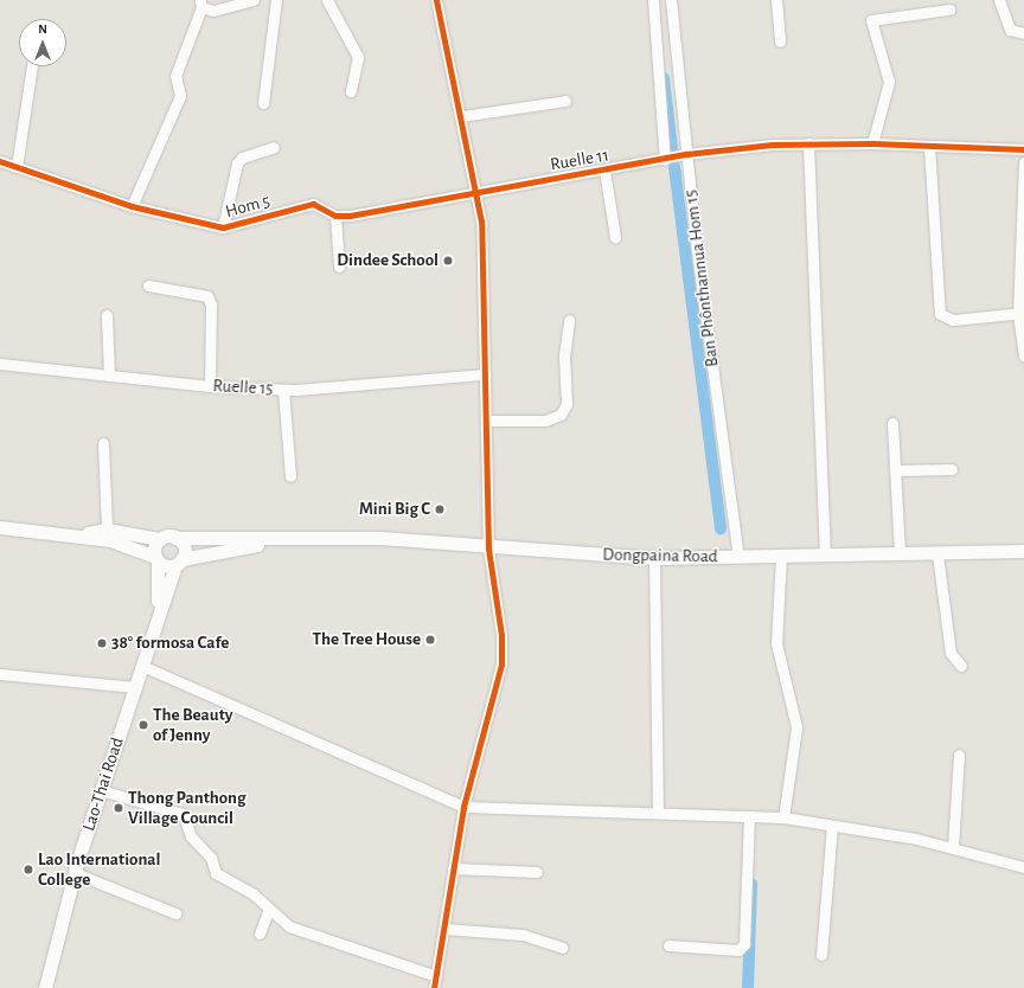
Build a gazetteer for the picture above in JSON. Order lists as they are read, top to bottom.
{
  "streets": {
    "street": [
      "Ruelle 11",
      "Hom 5",
      "Ban Phônthannua Hom 15",
      "Ruelle 15",
      "Dongpaina Road",
      "Lao-Thai Road"
    ]
  },
  "crossings": [
    ["Ruelle 11", "Ban Phônthannua Hom 15"],
    ["Ban Phônthannua Hom 15", "Dongpaina Road"],
    ["Dongpaina Road", "Lao-Thai Road"]
  ],
  "places": [
    "Dindee School",
    "Mini Big C",
    "The Tree House",
    "38° formosa Cafe",
    "The Beauty of Jenny",
    "Thong Panthong Village Council",
    "Lao International College"
  ],
  "north": "top"
}
